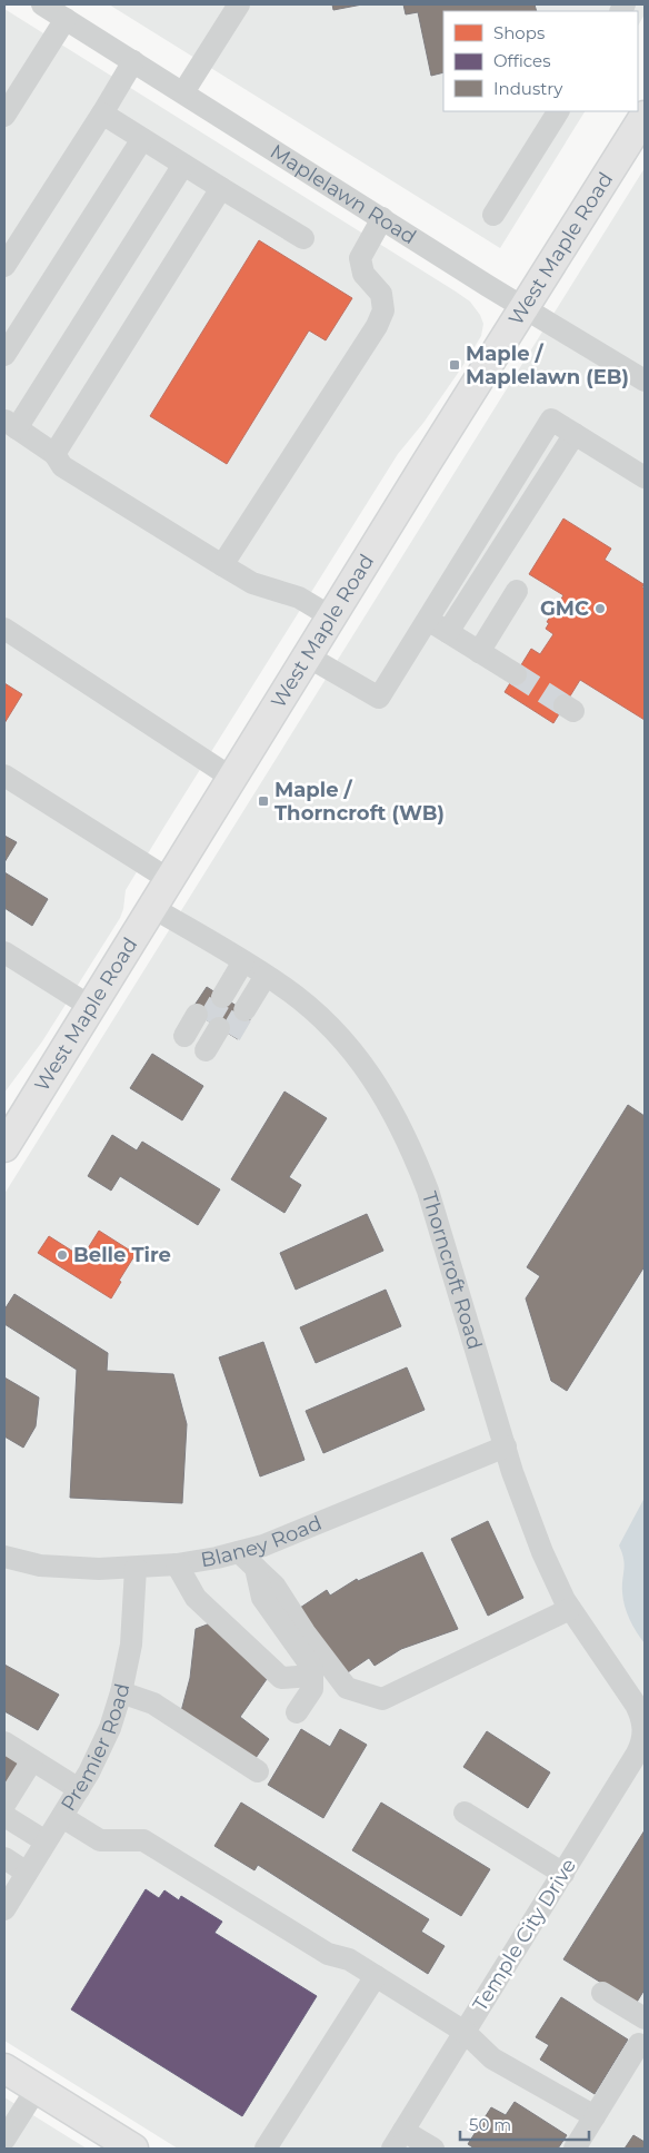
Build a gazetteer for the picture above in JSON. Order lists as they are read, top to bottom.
{
  "streets": {
    "main road": ["West Maple Road"],
    "street": [
      "Maplelawn Road",
      "Thorncroft Road",
      "Blaney Road",
      "Premier Road",
      "Temple City Drive"
    ]
  },
  "crossings": [
    ["Maplelawn Road", "West Maple Road"],
    ["West Maple Road", "Thorncroft Road"],
    ["Thorncroft Road", "Blaney Road"],
    ["Thorncroft Road", "Temple City Drive"],
    ["Blaney Road", "Premier Road"]
  ],
  "places": {
    "transit": ["Maple / Maplelawn (EB)", "Maple / Thorncroft (WB)"],
    "other": ["GMC", "Belle Tire"]
  },
  "legend": ["Shops", "Offices", "Industry"],
  "scale_bar": "50 m"
}
